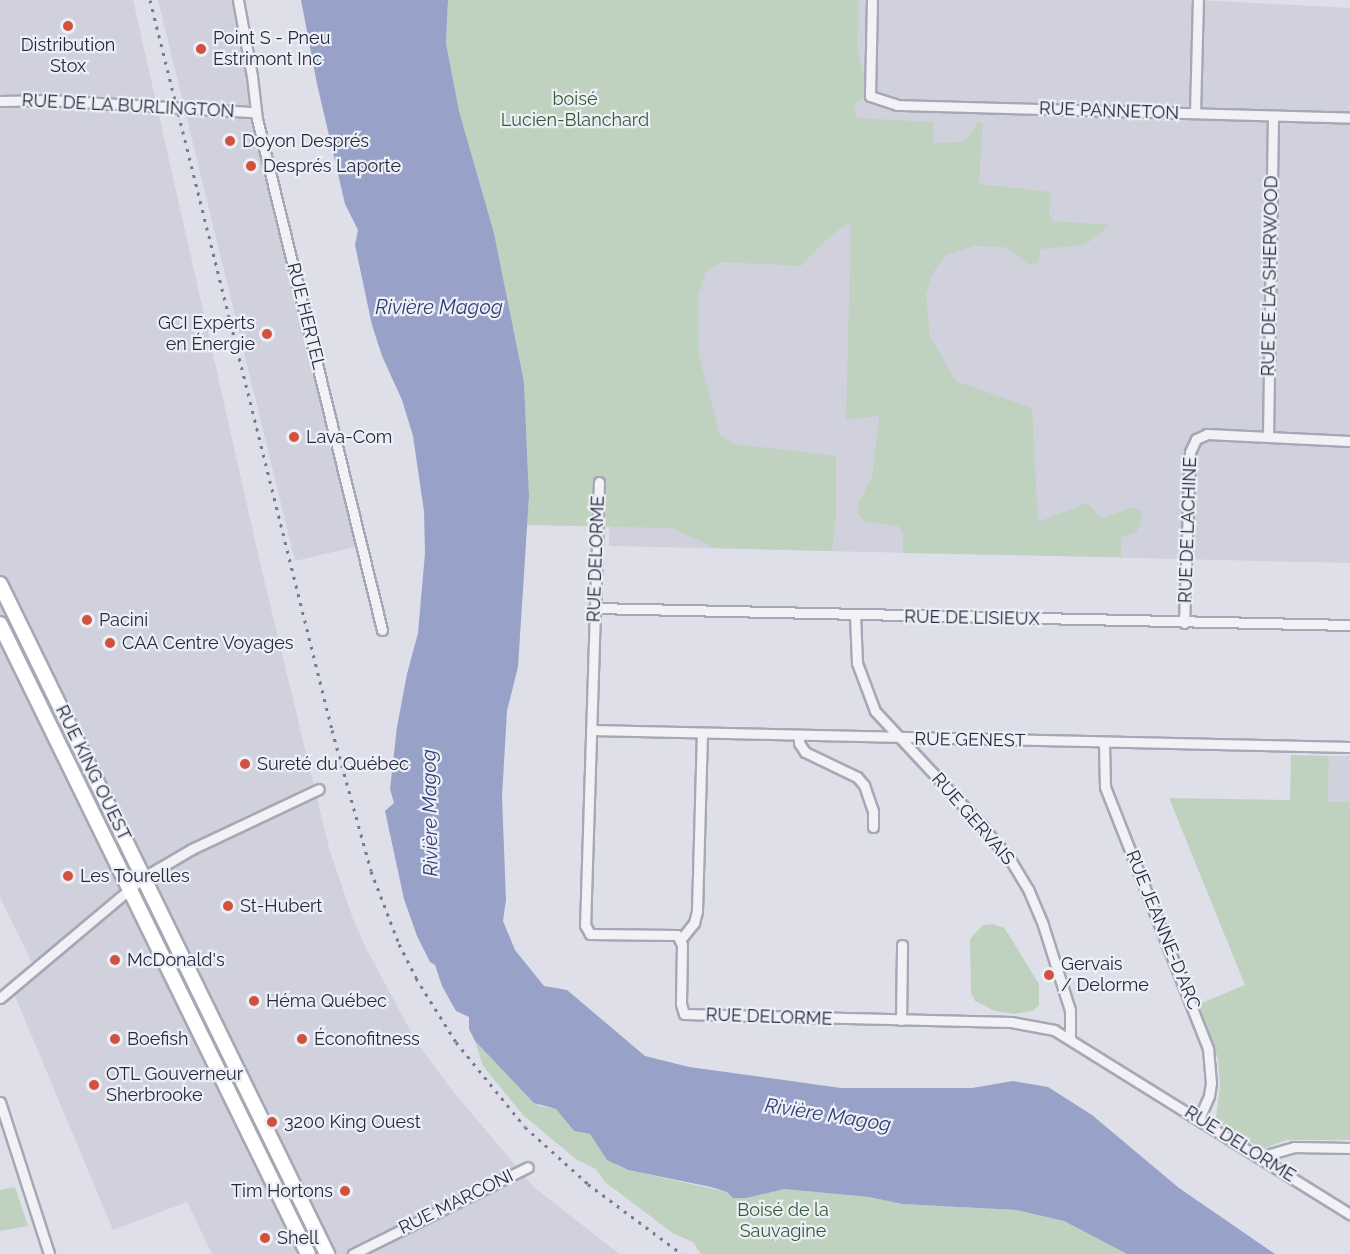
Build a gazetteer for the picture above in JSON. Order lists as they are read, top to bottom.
{
  "streets": {
    "main road": ["RUE KING OUEST"],
    "street": [
      "RUE DE LA BURLINGTON",
      "RUE PANNETON",
      "RUE DE LA SHERWOOD",
      "RUE HERTEL",
      "RUE DE LACHINE",
      "RUE DELORME",
      "RUE DE LISIEUX",
      "RUE GENEST",
      "RUE GERVAIS",
      "RUE JEANNE-D'ARC",
      "RUE MARCONI"
    ]
  },
  "crossings": [
    ["RUE DE LA BURLINGTON", "RUE HERTEL"],
    ["RUE PANNETON", "RUE DE LA SHERWOOD"],
    ["RUE DE LA SHERWOOD", "RUE DE LACHINE"],
    ["RUE DE LACHINE", "RUE DE LISIEUX"],
    ["RUE DELORME", "RUE DE LISIEUX"],
    ["RUE DELORME", "RUE GENEST"],
    ["RUE DELORME", "RUE GERVAIS"],
    ["RUE DELORME", "RUE JEANNE-D'ARC"],
    ["RUE DE LISIEUX", "RUE GERVAIS"],
    ["RUE GENEST", "RUE GERVAIS"],
    ["RUE GENEST", "RUE JEANNE-D'ARC"]
  ],
  "water": ["Rivière Magog"],
  "parks": ["boisé Lucien-Blanchard", "Boisé de la Sauvagine"],
  "places": [
    "Distribution Stox",
    "Point S - Pneu Estrimont Inc",
    "Doyon Després",
    "Després Laporte",
    "GCI Experts en Énergie",
    "Lava-Com",
    "Pacini",
    "CAA Centre Voyages",
    "Sureté du Québec",
    "Les Tourelles",
    "St-Hubert",
    "McDonald's",
    "Gervais / Delorme",
    "Héma Québec",
    "Boefish",
    "Éconofitness",
    "OTL Gouverneur Sherbrooke",
    "3200 King Ouest",
    "Tim Hortons",
    "Shell"
  ]
}
